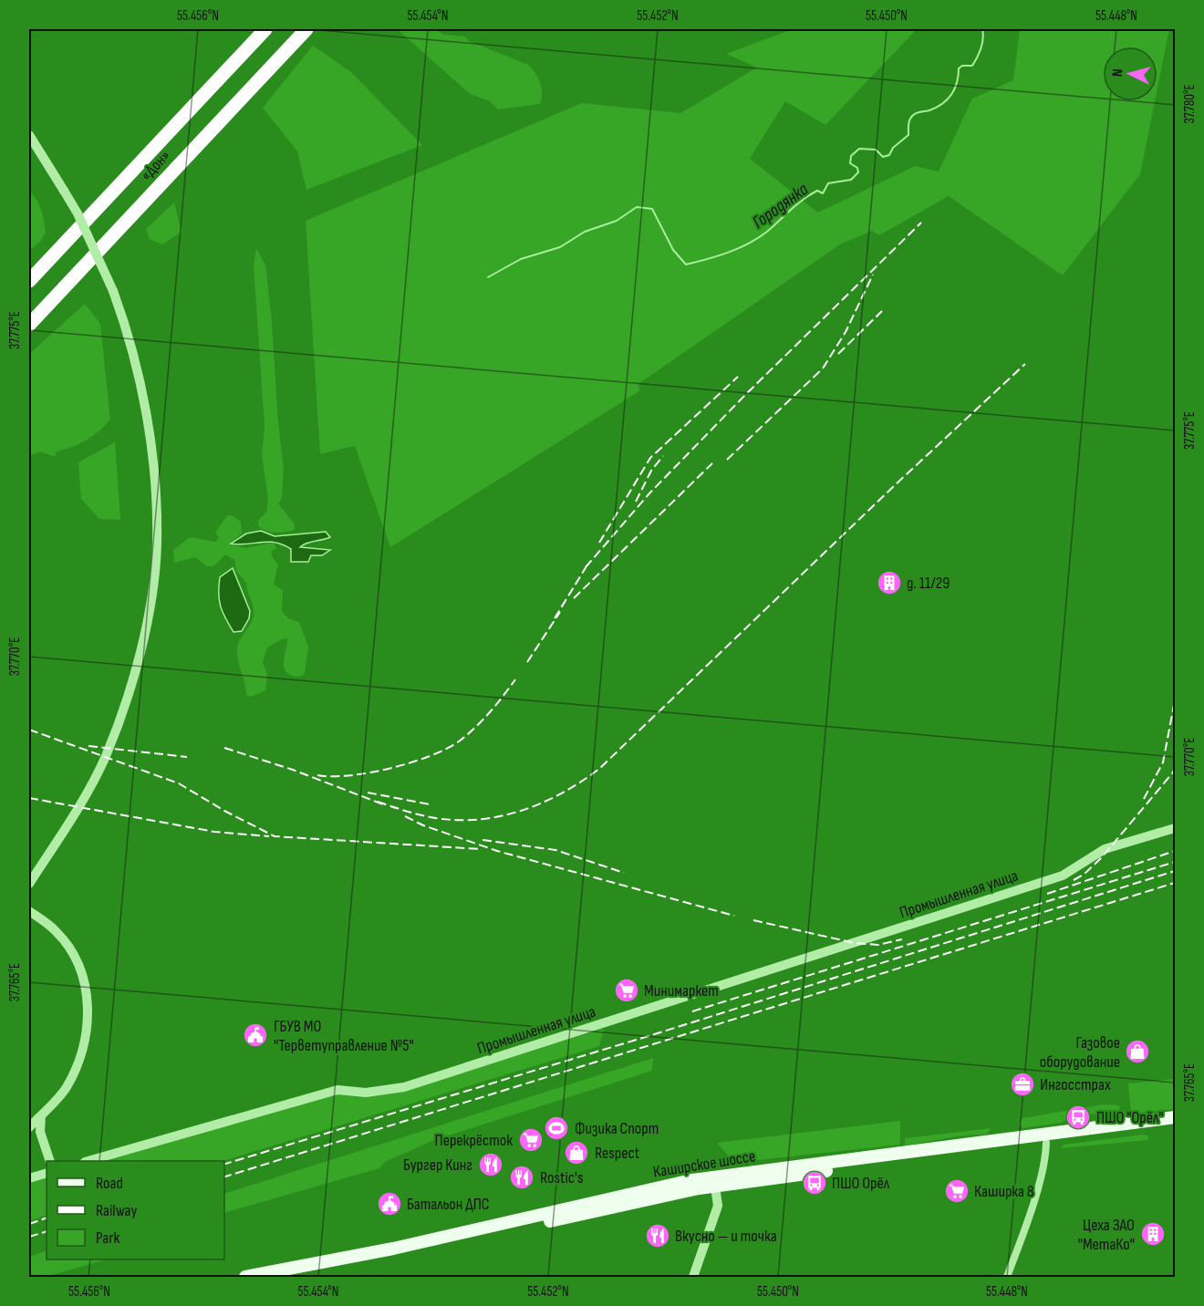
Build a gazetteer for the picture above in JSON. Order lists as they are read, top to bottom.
{
  "streets": {
    "highway": ["«Дон»"],
    "main road": ["Каширское шоссе"],
    "street": ["Промышленная улица"]
  },
  "water": ["Городянка"],
  "places": {
    "building": ["д. 11/29", "Цеха ЗАО \"МетаКо\""],
    "supermarket": ["Минимаркет", "Перекрёсток", "Каширка 8"],
    "public building": ["ГБУВ МО \"Терветуправление №5\"", "Батальон ДПС"],
    "shop": ["Газовое оборудование", "Respect"],
    "office": ["Ингосстрах"],
    "bus stop": ["ПШО \"Орёл\"", "ПШО Орёл"],
    "sports": ["Физика Спорт"],
    "restaurant": ["Бургер Кинг", "Rostic's", "Вкусно — и точка"]
  },
  "legend": ["Road", "Railway", "Park"],
  "north": "left",
  "coordinates": [
    "55.456°N",
    "55.454°N",
    "55.452°N",
    "55.450°N",
    "55.448°N",
    "37.780°E",
    "37.775°E",
    "37.770°E",
    "37.765°E"
  ]
}
